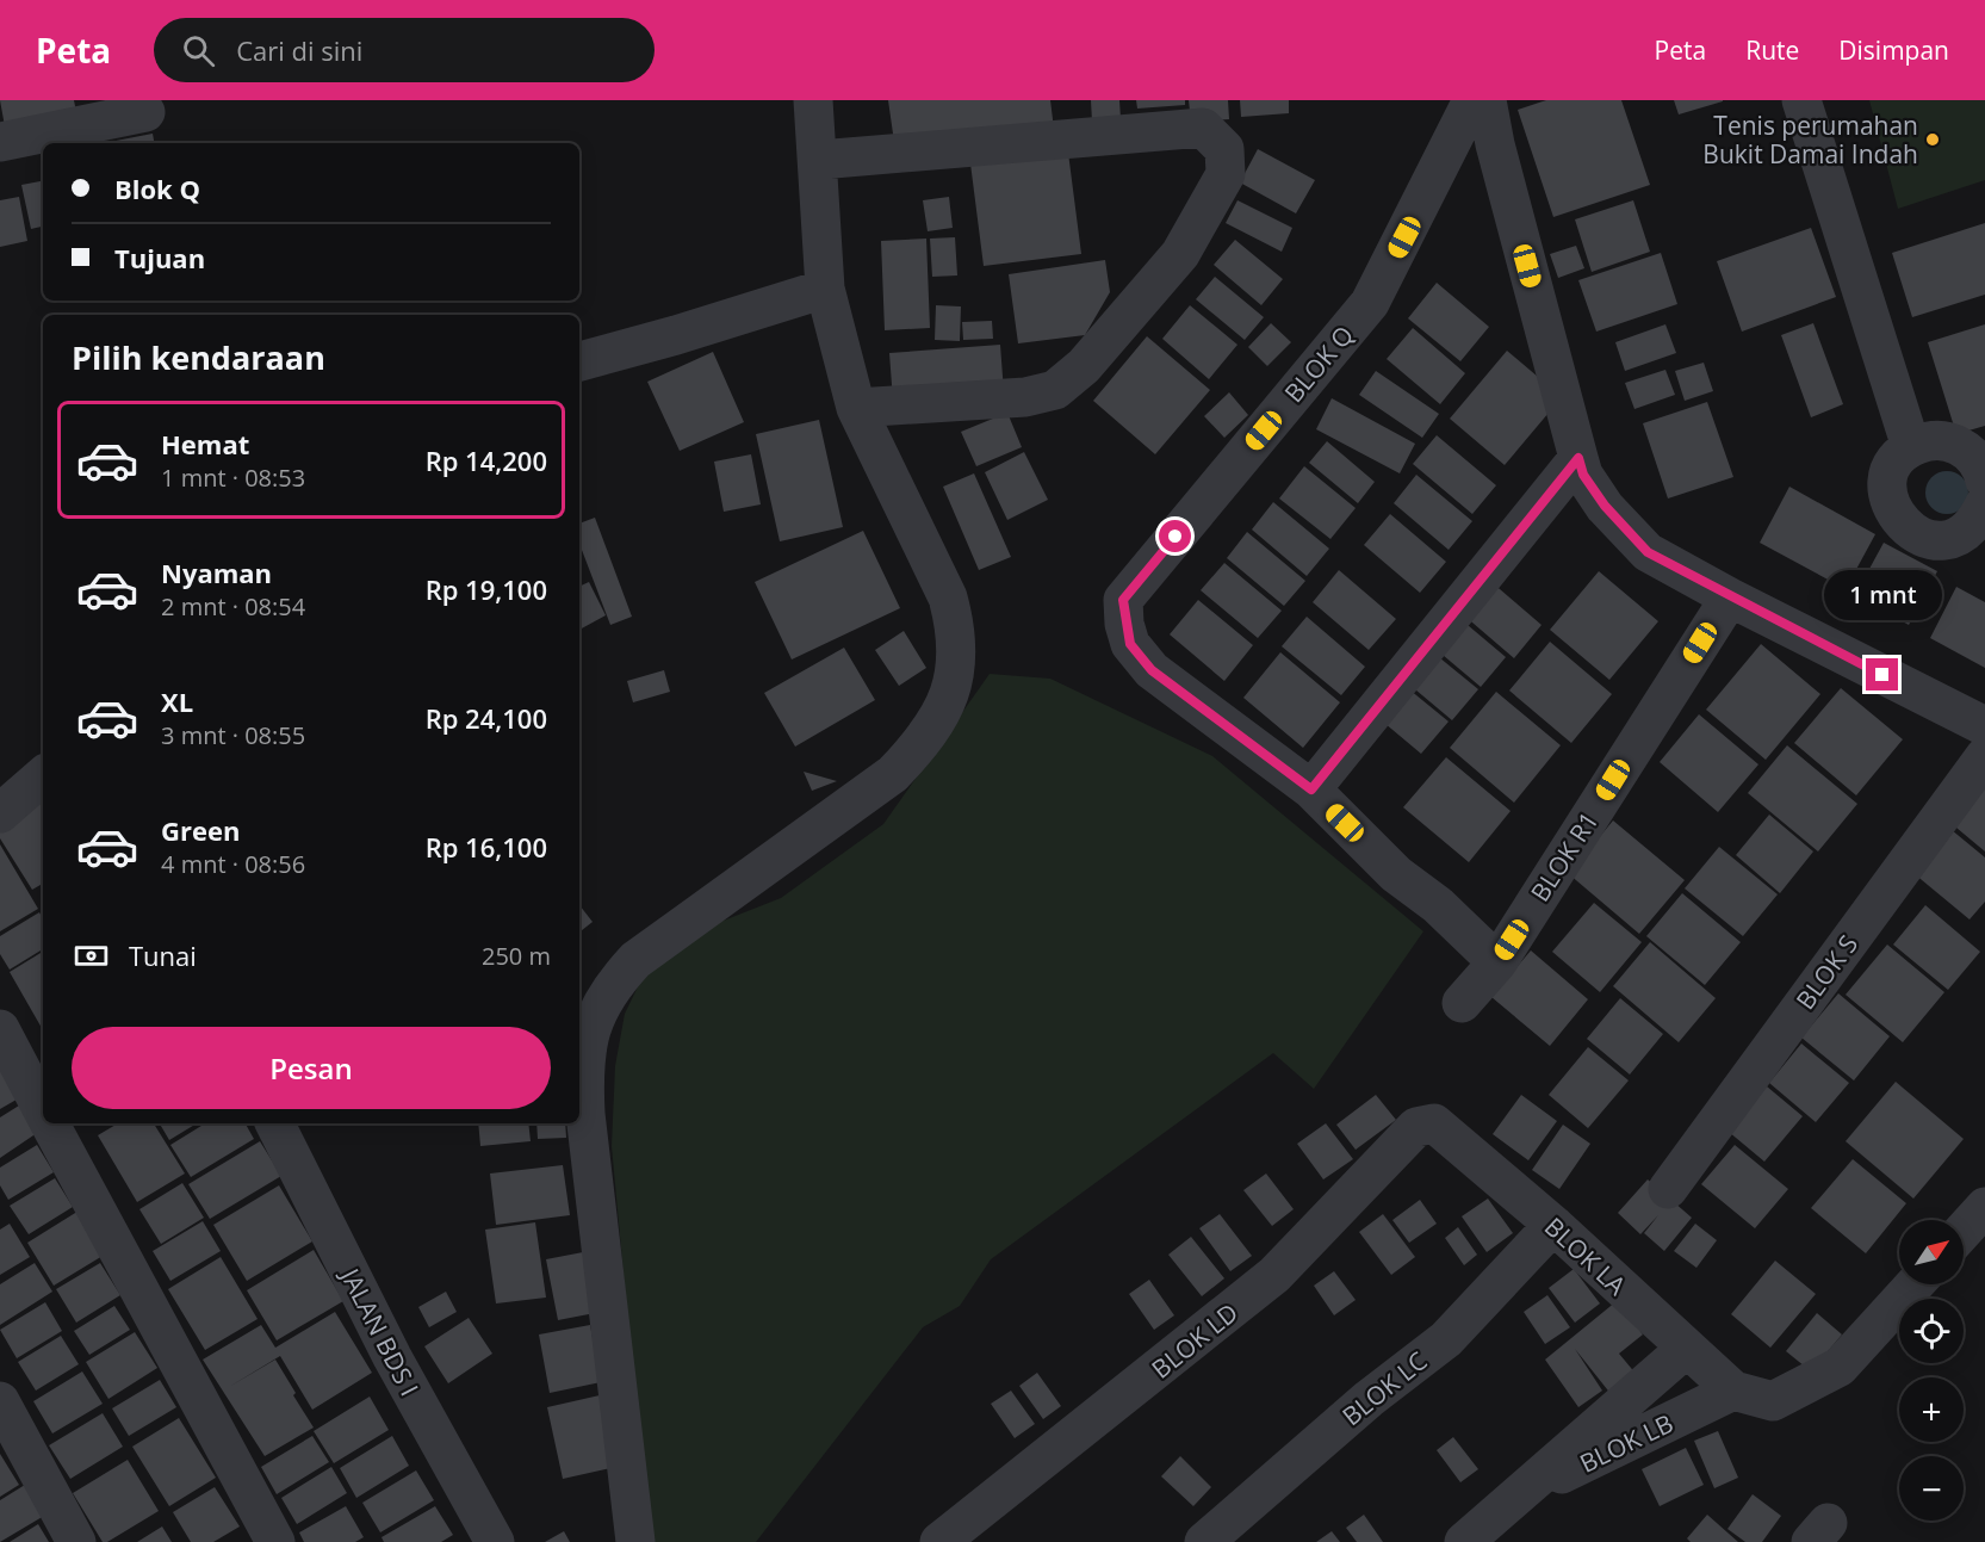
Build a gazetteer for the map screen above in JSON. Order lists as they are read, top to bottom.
{
  "streets": {
    "street": [
      "BLOK Q",
      "BLOK R1",
      "BLOK S",
      "BLOK LA",
      "JALAN BDS I",
      "BLOK LD",
      "BLOK LC",
      "BLOK LB"
    ]
  },
  "crossings": [
    ["BLOK LA", "BLOK LD"],
    ["BLOK LA", "BLOK LC"],
    ["BLOK LA", "BLOK LB"]
  ],
  "places": ["Tenis perumahan Bukit Damai Indah"],
  "north": "top right",
  "page": {
    "header": "Peta",
    "search": "Cari di sini",
    "nav": ["Peta", "Rute", "Disimpan"],
    "banner": ["Blok Q", "Tujuan"],
    "heading": "Pilih kendaraan",
    "list": [
      {
        "name": "Hemat",
        "note": "1 mnt · 08:53",
        "value": "Rp 14,200"
      },
      {
        "name": "Nyaman",
        "note": "2 mnt · 08:54",
        "value": "Rp 19,100"
      },
      {
        "name": "XL",
        "note": "3 mnt · 08:55",
        "value": "Rp 24,100"
      },
      {
        "name": "Green",
        "note": "4 mnt · 08:56",
        "value": "Rp 16,100"
      }
    ],
    "bubble": "1 mnt",
    "pay": ["Tunai", "250 m"],
    "buttons": "Pesan",
    "map_buttons": ["+", "−"]
  }
}
